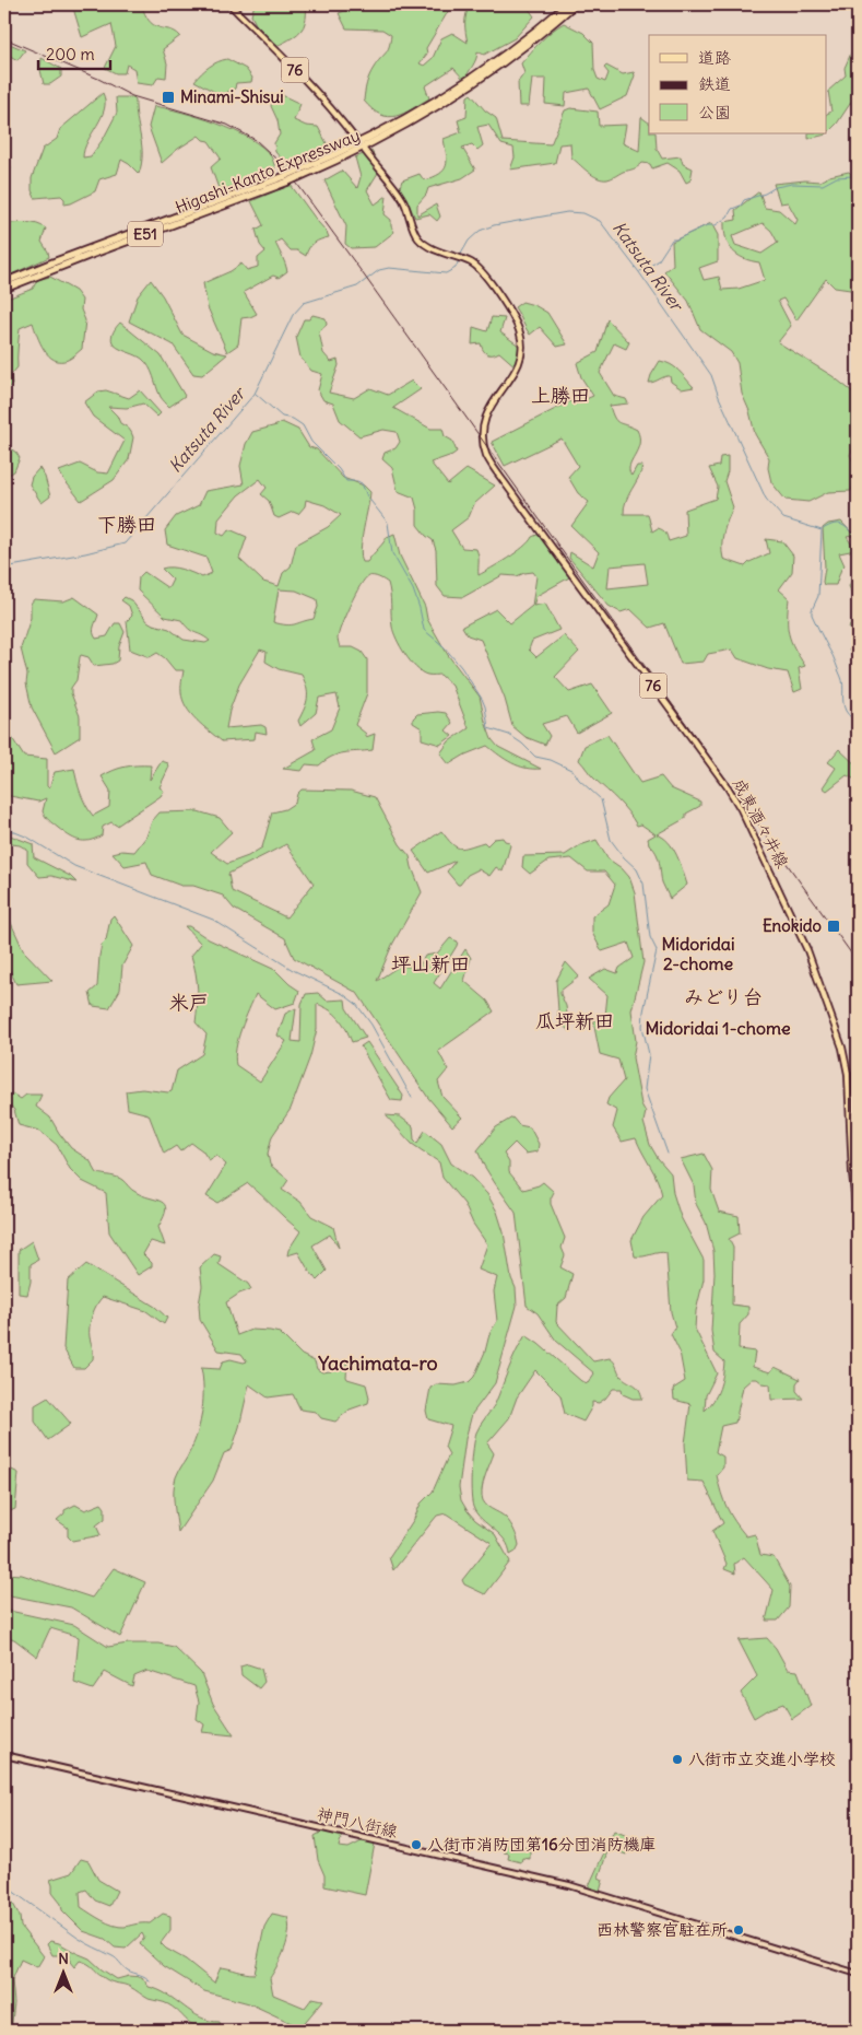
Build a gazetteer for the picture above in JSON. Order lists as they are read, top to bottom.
{
  "streets": {
    "highway": ["Higashi-Kanto Expressway", "E51"],
    "main road": ["76", "成東酒々井線", "神門八街線"]
  },
  "districts": [
    "上勝田",
    "下勝田",
    "Midoridai 2-chome",
    "坪山新田",
    "みどり台",
    "米戸",
    "瓜坪新田",
    "Midoridai 1-chome",
    "Yachimata-ro"
  ],
  "water": ["Katsuta River"],
  "places": {
    "transit": ["Minami-Shisui", "Enokido"],
    "other": ["八街市立交進小学校", "八街市消防団第16分団消防機庫", "西林警察官駐在所"]
  },
  "legend": ["道路", "鉄道", "公園"],
  "scale_bar": "200 m",
  "north": "top"
}
